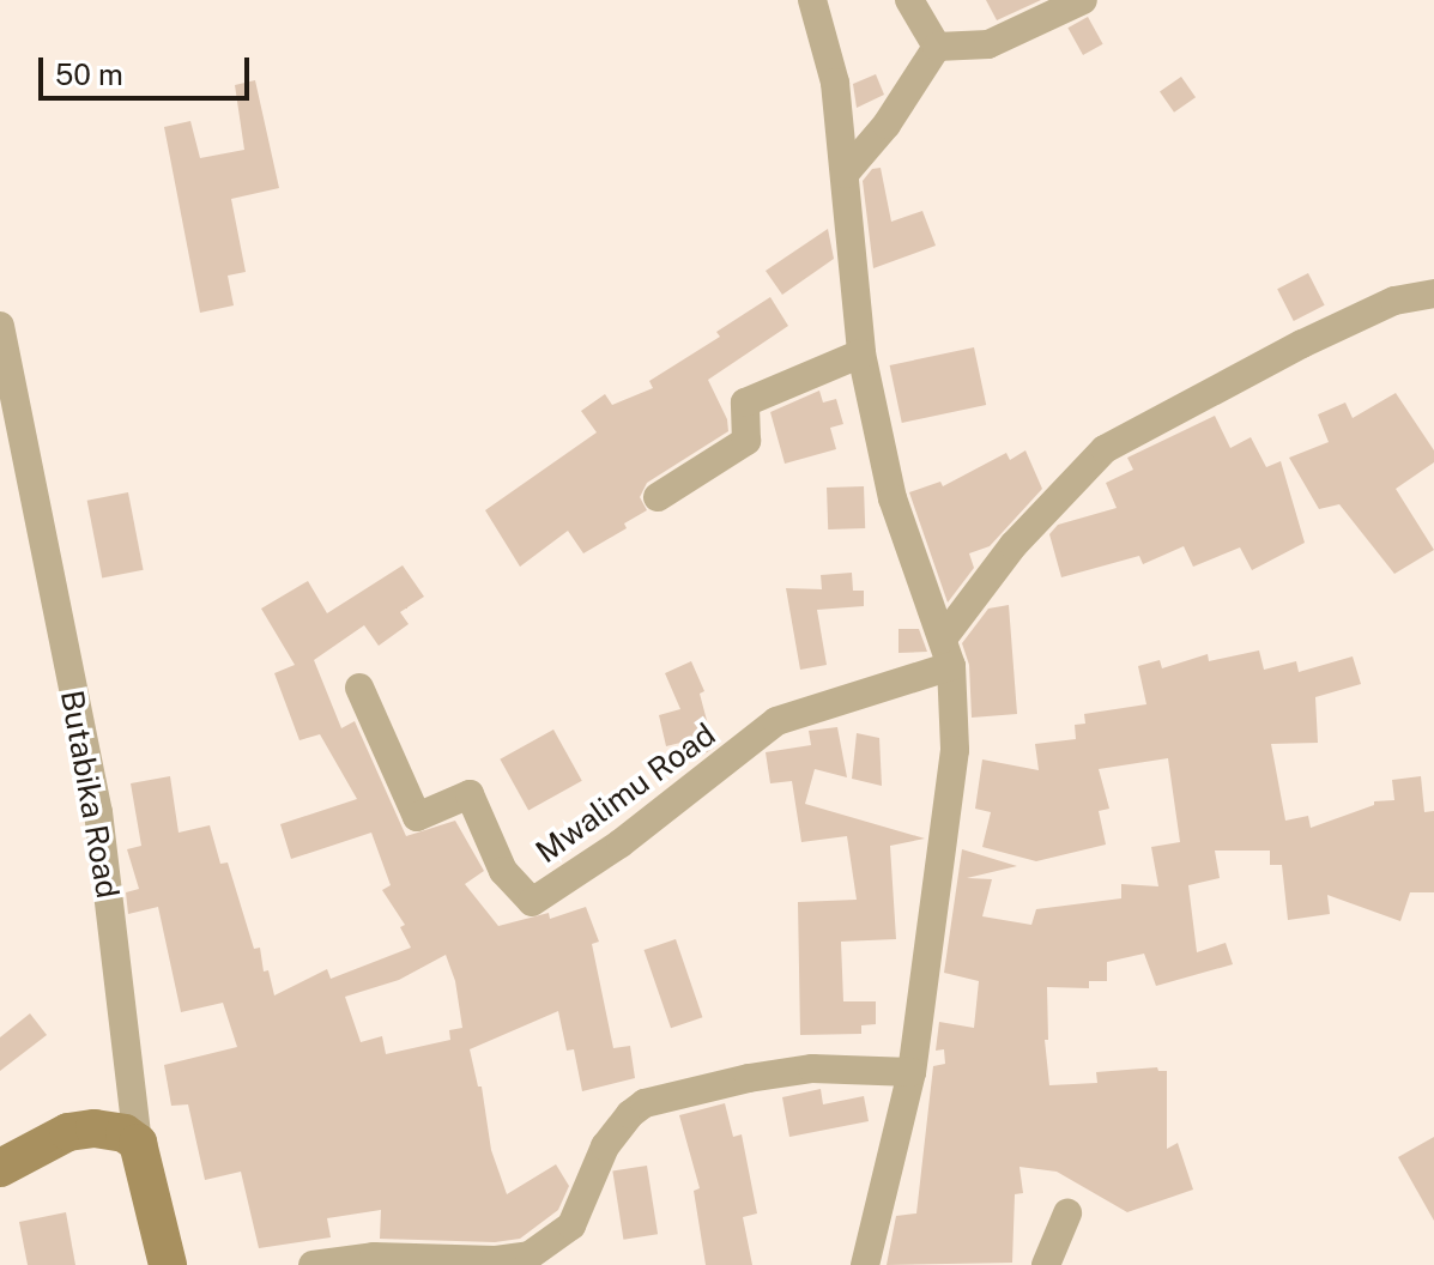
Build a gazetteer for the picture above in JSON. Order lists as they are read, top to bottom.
{
  "streets": {
    "main road": ["Butabika Road"],
    "street": ["Mwalimu Road"]
  },
  "scale_bar": "50 m"
}
